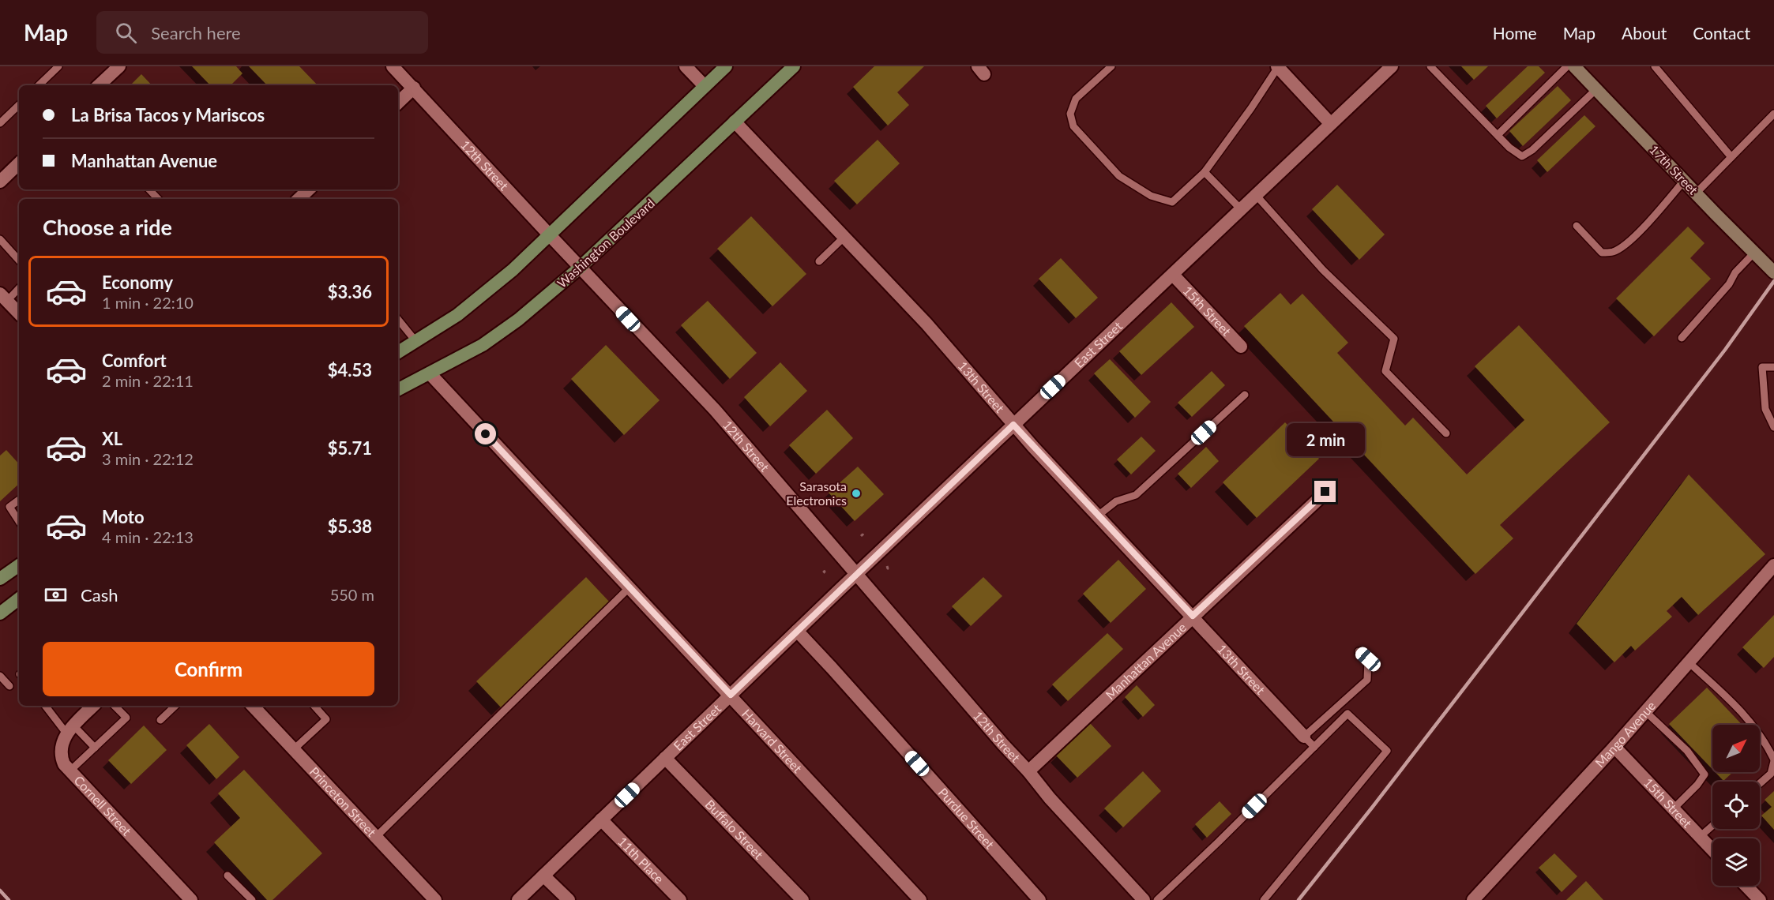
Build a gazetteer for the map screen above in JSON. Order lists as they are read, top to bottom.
{
  "streets": {
    "main road": ["17th Street", "Washington Boulevard"],
    "street": [
      "12th Street",
      "15th Street",
      "East Street",
      "13th Street",
      "Manhattan Avenue",
      "Mango Avenue",
      "Harvard Street",
      "Princeton Street",
      "Cornell Street",
      "Purdue Street",
      "Buffalo Street",
      "11th Place"
    ]
  },
  "crossings": [
    ["12th Street", "Washington Boulevard"],
    ["12th Street", "East Street"],
    ["12th Street", "Manhattan Avenue"],
    ["Washington Boulevard", "13th Street"],
    ["Washington Boulevard", "Harvard Street"],
    ["15th Street", "East Street"],
    ["15th Street", "Mango Avenue"],
    ["East Street", "13th Street"],
    ["East Street", "Harvard Street"],
    ["East Street", "Purdue Street"],
    ["East Street", "Buffalo Street"],
    ["East Street", "11th Place"],
    ["13th Street", "Manhattan Avenue"]
  ],
  "places": ["Sarasota Electronics"],
  "north": "top right",
  "page": {
    "header": "Map",
    "search": "Search here",
    "nav": [
      "Home",
      "Map",
      "About",
      "Contact"
    ],
    "banner": ["La Brisa Tacos y Mariscos", "Manhattan Avenue"],
    "heading": "Choose a ride",
    "list": [
      {
        "name": "Economy",
        "note": "1 min · 22:10",
        "value": "$3.36"
      },
      {
        "name": "Comfort",
        "note": "2 min · 22:11",
        "value": "$4.53"
      },
      {
        "name": "XL",
        "note": "3 min · 22:12",
        "value": "$5.71"
      },
      {
        "name": "Moto",
        "note": "4 min · 22:13",
        "value": "$5.38"
      }
    ],
    "bubble": "2 min",
    "pay": ["Cash", "550 m"],
    "buttons": "Confirm"
  }
}
